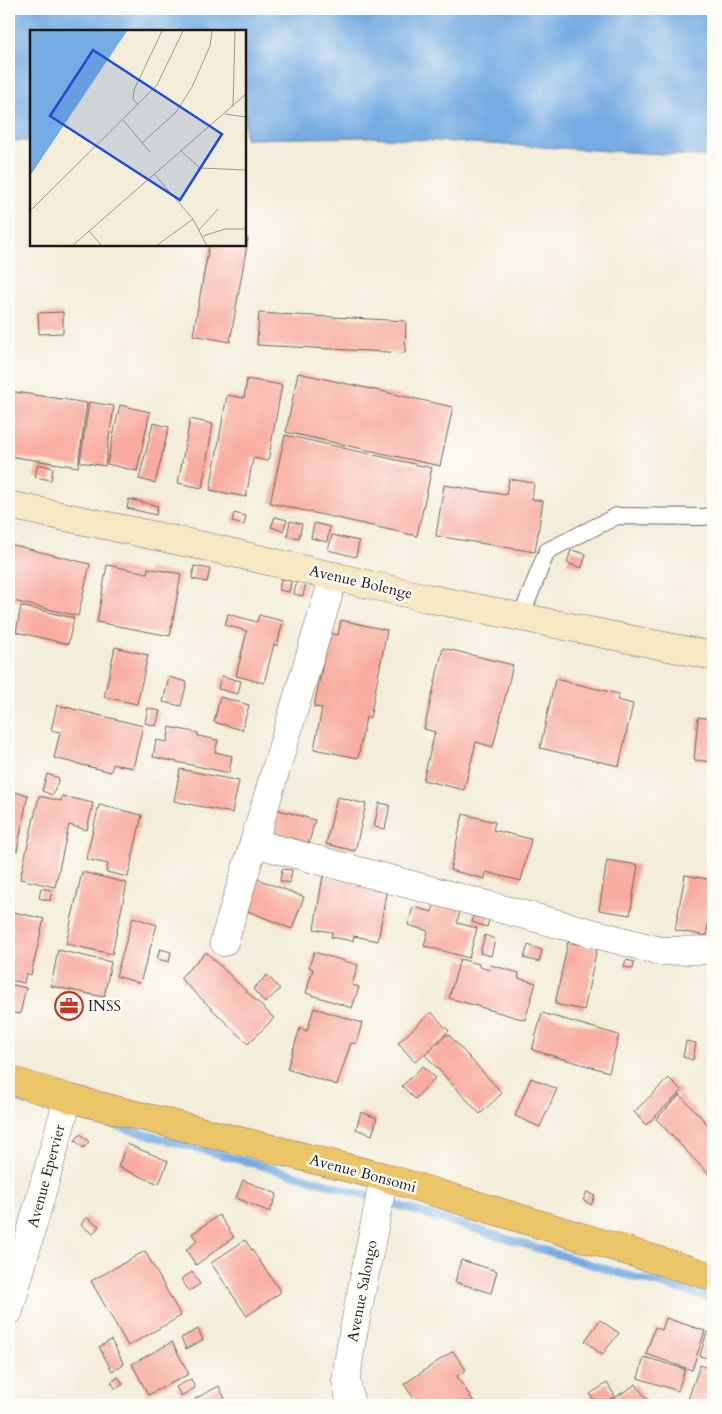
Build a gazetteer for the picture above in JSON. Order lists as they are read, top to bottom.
{
  "streets": {
    "main road": ["Avenue Bonsomi"],
    "street": ["Avenue Bolenge", "Avenue Epervier", "Avenue Salongo"]
  },
  "crossings": [
    ["Avenue Bonsomi", "Avenue Epervier"],
    ["Avenue Bonsomi", "Avenue Salongo"]
  ],
  "places": {
    "office": ["INSS"]
  }
}
